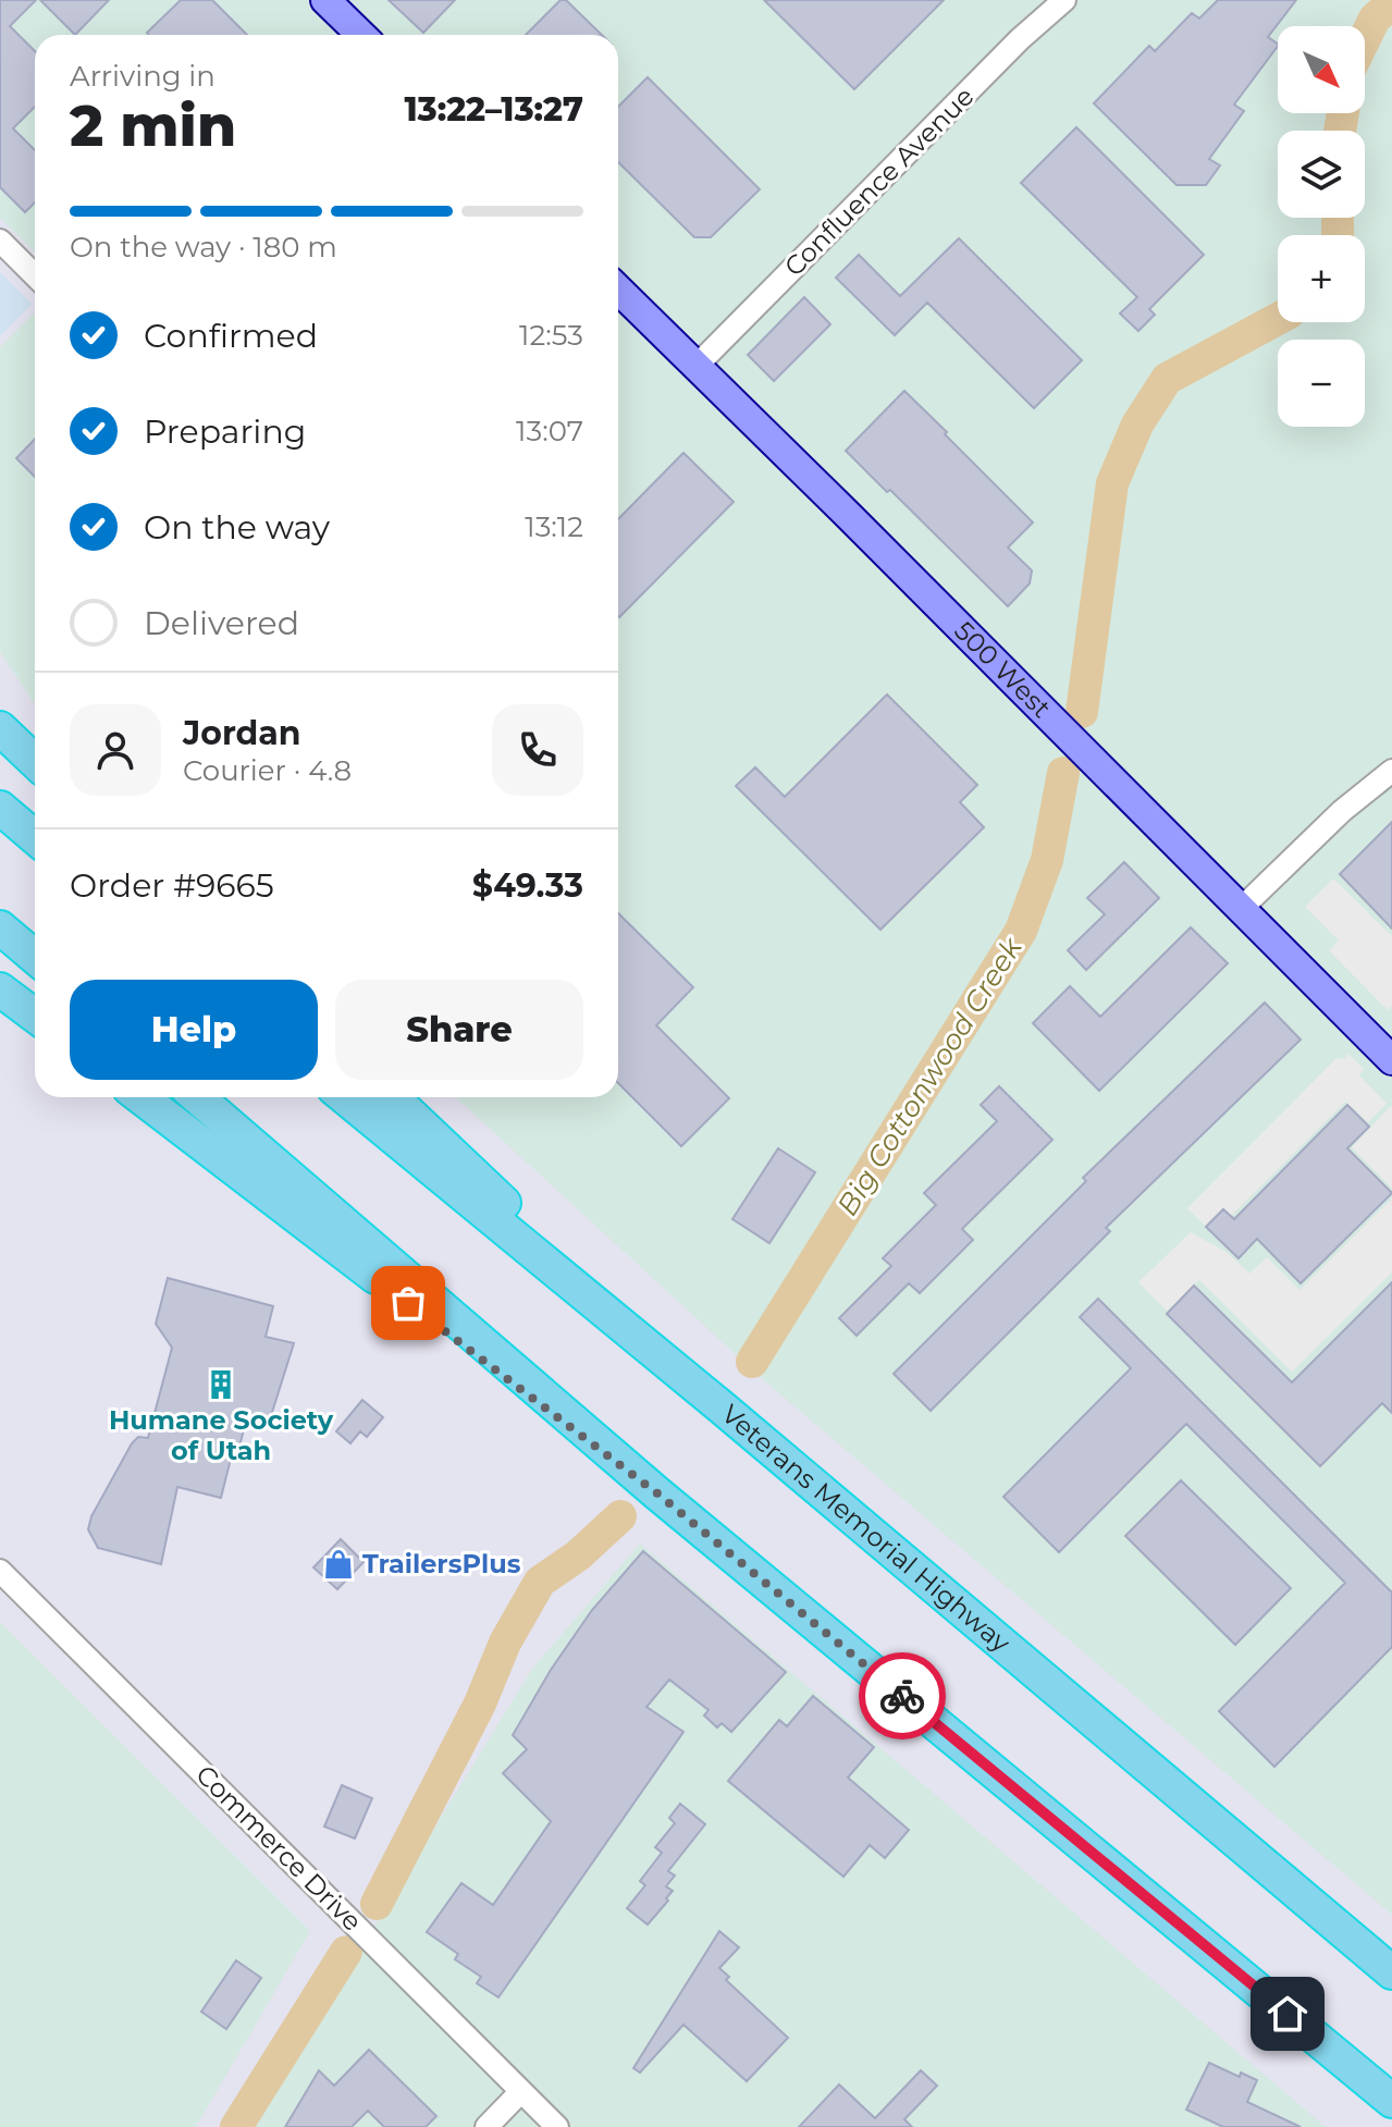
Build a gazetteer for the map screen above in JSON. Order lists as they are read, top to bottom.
{
  "streets": {
    "highway": ["Veterans Memorial Highway"],
    "main road": ["500 West"],
    "street": ["Confluence Avenue", "Commerce Drive"]
  },
  "crossings": [
    ["Confluence Avenue", "500 West"]
  ],
  "water": ["Big Cottonwood Creek"],
  "places": {
    "building": ["Humane Society of Utah"],
    "shop": ["TrailersPlus"]
  },
  "north": "bottom right",
  "page": {
    "map_buttons": ["+", "−"],
    "heading": ["2 min", "Arriving in", "13:22–13:27"],
    "panel": [
      "Jordan",
      "Courier · 4.8",
      "Order #9665",
      "$49.33"
    ],
    "bar": "On the way · 180 m",
    "list": [
      ["Confirmed", "12:53"],
      ["Preparing", "13:07"],
      ["On the way", "13:12"],
      "Delivered"
    ],
    "buttons": ["Help", "Share"]
  }
}
